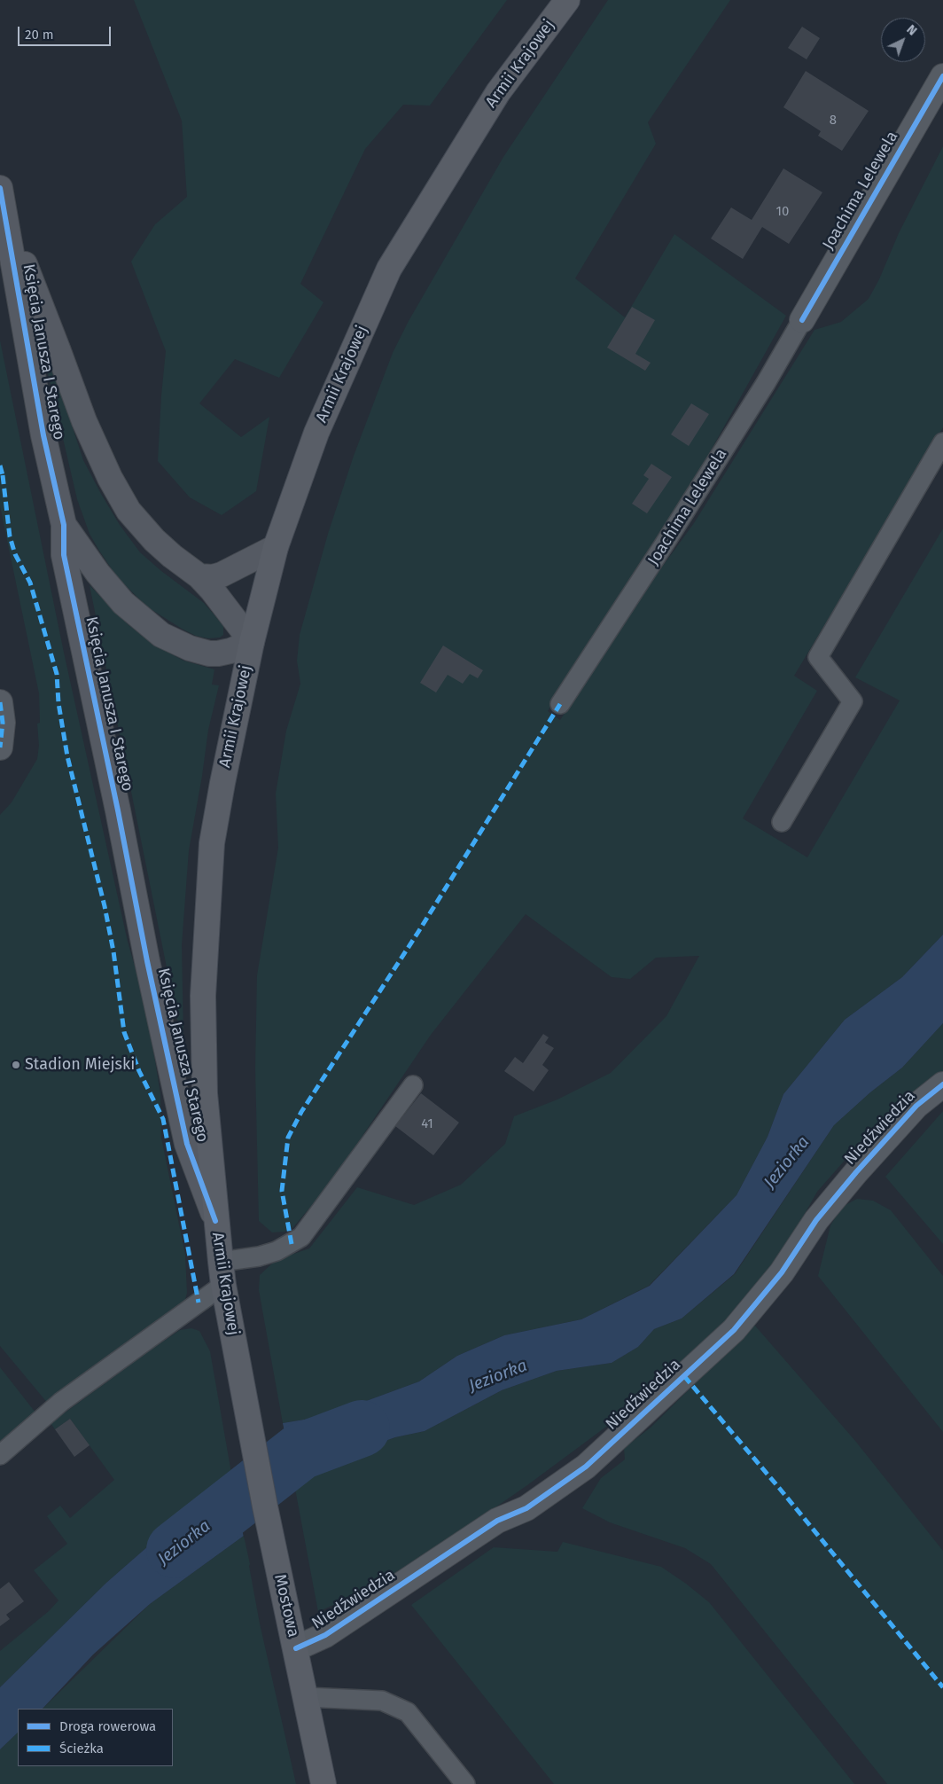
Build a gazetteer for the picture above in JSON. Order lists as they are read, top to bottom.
{
  "streets": {
    "main road": ["Armii Krajowej", "Mostowa"],
    "street": ["Joachima Lelewela", "Księcia Janusza I Starego", "Niedźwiedzia"]
  },
  "crossings": [
    ["Armii Krajowej", "Księcia Janusza I Starego"],
    ["Armii Krajowej", "Mostowa"],
    ["Niedźwiedzia", "Mostowa"]
  ],
  "water": ["Jeziorka"],
  "places": ["Stadion Miejski"],
  "house_numbers": ["8", "10", "41"],
  "legend": ["Droga rowerowa", "Ścieżka"],
  "scale_bar": "20 m",
  "north": "top right"
}
